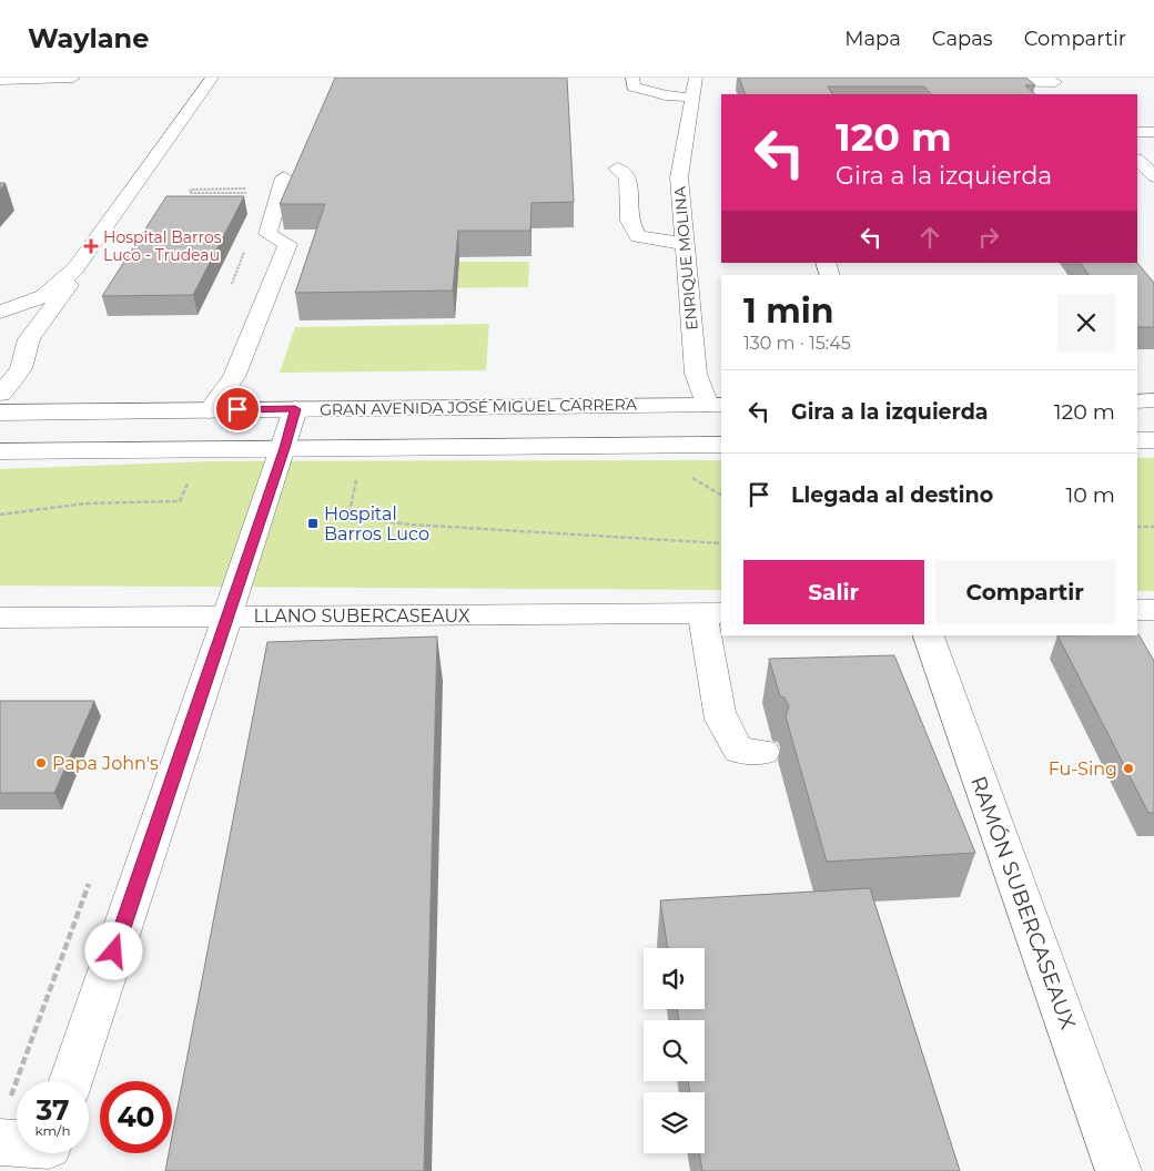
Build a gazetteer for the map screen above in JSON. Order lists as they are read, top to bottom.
{
  "streets": {
    "street": [
      "ENRIQUE MOLINA",
      "GRAN AVENIDA JOSÉ MIGUEL CARRERA",
      "LLANO SUBERCASEAUX",
      "RAMÓN SUBERCASEAUX"
    ]
  },
  "crossings": [
    ["ENRIQUE MOLINA", "GRAN AVENIDA JOSÉ MIGUEL CARRERA"]
  ],
  "places": {
    "health": ["Hospital Barros Luco - Trudeau"],
    "transit": ["Hospital Barros Luco"],
    "other": ["Papa John's", "Fu-Sing"]
  },
  "page": {
    "header": "Waylane",
    "nav": ["Mapa", "Capas", "Compartir"],
    "turn": ["120 m", "Gira a la izquierda"],
    "heading": ["1 min", "130 m · 15:45"],
    "list": [
      {
        "name": "Gira a la izquierda",
        "value": "120 m"
      },
      {
        "name": "Llegada al destino",
        "value": "10 m"
      }
    ],
    "buttons": ["Salir", "Compartir"],
    "speed": "37 km/h",
    "limit": "40"
  }
}
